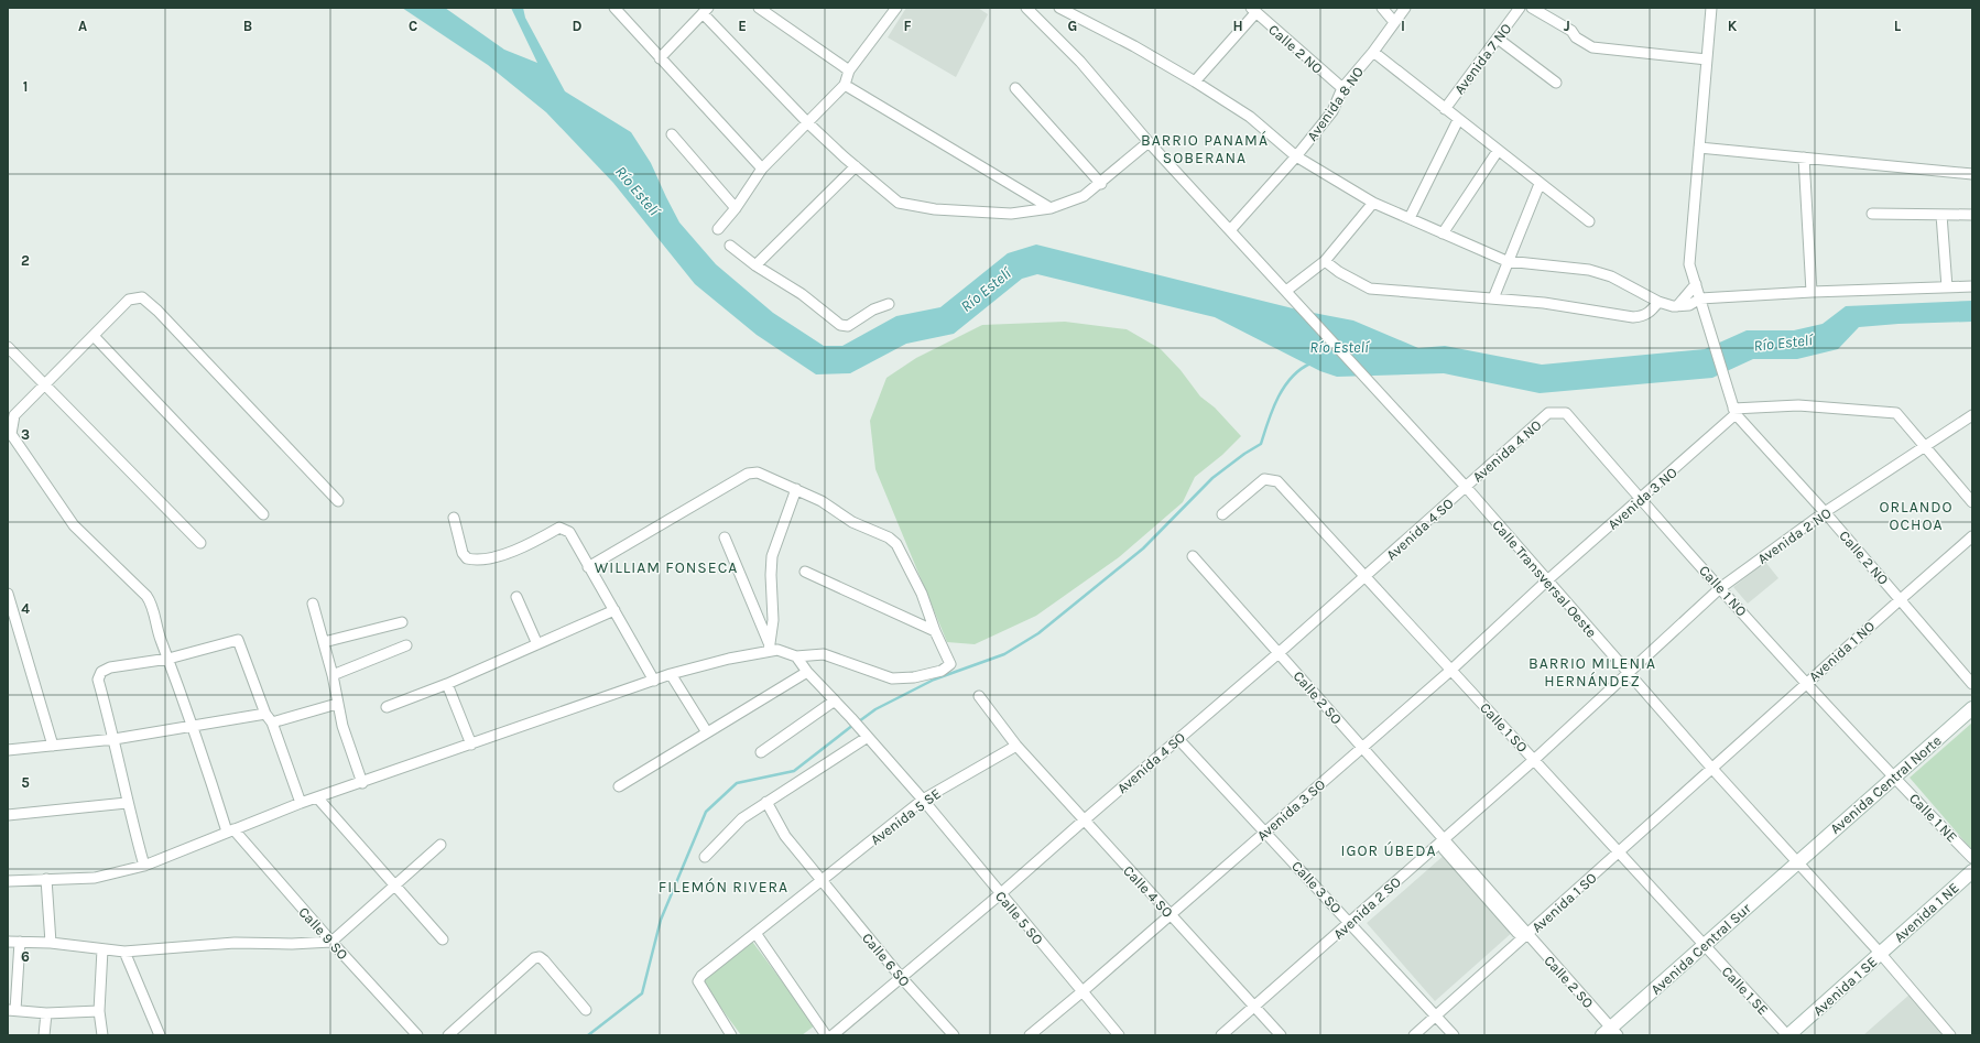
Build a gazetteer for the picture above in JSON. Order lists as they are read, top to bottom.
{
  "streets": {
    "street": [
      "Calle 2 NO",
      "Avenida 7 NO",
      "Avenida 8 NO",
      "Avenida 4 NO",
      "Avenida 3 NO",
      "Avenida 4 SO",
      "Avenida 2 NO",
      "Calle Transversal Oeste",
      "Calle 1 NO",
      "Avenida 1 NO",
      "Calle 2 SO",
      "Calle 1 SO",
      "Avenida Central Norte",
      "Avenida 3 SO",
      "Avenida 5 SE",
      "Calle 1 NE",
      "Calle 3 SO",
      "Calle 4 SO",
      "Avenida 1 SO",
      "Avenida 2 SO",
      "Avenida 1 NE",
      "Calle 5 SO",
      "Calle 9 SO",
      "Avenida Central Sur",
      "Calle 6 SO",
      "Avenida 1 SE",
      "Calle 1 SE"
    ]
  },
  "crossings": [
    ["Calle 2 NO", "Avenida 8 NO"],
    ["Calle 2 NO", "Avenida 3 NO"],
    ["Calle 2 NO", "Avenida 2 NO"],
    ["Calle 2 NO", "Avenida 1 NO"],
    ["Avenida 8 NO", "Calle Transversal Oeste"],
    ["Avenida 4 NO", "Avenida 4 SO"],
    ["Avenida 4 NO", "Calle Transversal Oeste"],
    ["Avenida 4 NO", "Calle 1 NO"],
    ["Avenida 3 NO", "Calle Transversal Oeste"],
    ["Avenida 3 NO", "Calle 1 NO"],
    ["Avenida 3 NO", "Avenida 3 SO"],
    ["Avenida 4 SO", "Calle Transversal Oeste"],
    ["Avenida 4 SO", "Calle 2 SO"],
    ["Avenida 4 SO", "Calle 1 SO"],
    ["Avenida 4 SO", "Calle 3 SO"],
    ["Avenida 4 SO", "Calle 4 SO"],
    ["Avenida 4 SO", "Calle 5 SO"],
    ["Avenida 4 SO", "Calle 6 SO"],
    ["Avenida 2 NO", "Calle Transversal Oeste"],
    ["Avenida 2 NO", "Calle 1 NO"],
    ["Avenida 2 NO", "Avenida 2 SO"],
    ["Calle Transversal Oeste", "Avenida 1 NO"],
    ["Calle Transversal Oeste", "Avenida Central Norte"],
    ["Calle Transversal Oeste", "Avenida 3 SO"],
    ["Calle Transversal Oeste", "Avenida 1 SO"],
    ["Calle Transversal Oeste", "Avenida 2 SO"],
    ["Calle Transversal Oeste", "Avenida 1 NE"],
    ["Calle Transversal Oeste", "Avenida Central Sur"],
    ["Calle Transversal Oeste", "Avenida 1 SE"],
    ["Calle 1 NO", "Avenida 1 NO"],
    ["Calle 1 NO", "Avenida Central Norte"],
    ["Calle 1 NO", "Calle 1 NE"],
    ["Avenida 1 NO", "Avenida 1 SO"],
    ["Calle 2 SO", "Avenida 3 SO"],
    ["Calle 2 SO", "Avenida 1 SO"],
    ["Calle 2 SO", "Avenida 2 SO"],
    ["Calle 2 SO", "Avenida Central Sur"],
    ["Calle 1 SO", "Avenida 3 SO"],
    ["Calle 1 SO", "Avenida 1 SO"],
    ["Calle 1 SO", "Avenida 2 SO"],
    ["Calle 1 SO", "Avenida Central Sur"],
    ["Calle 1 SO", "Calle 1 SE"],
    ["Avenida Central Norte", "Calle 1 NE"],
    ["Avenida Central Norte", "Avenida Central Sur"],
    ["Avenida 3 SO", "Calle 3 SO"],
    ["Avenida 3 SO", "Calle 4 SO"],
    ["Avenida 3 SO", "Calle 5 SO"],
    ["Avenida 5 SE", "Calle 4 SO"],
    ["Avenida 5 SE", "Calle 5 SO"],
    ["Avenida 5 SE", "Calle 6 SO"],
    ["Calle 3 SO", "Avenida 1 SO"],
    ["Calle 3 SO", "Avenida 2 SO"],
    ["Calle 4 SO", "Avenida 2 SO"],
    ["Avenida 1 NE", "Avenida 1 SE"],
    ["Avenida Central Sur", "Calle 1 SE"],
    ["Avenida 1 SE", "Calle 1 SE"]
  ],
  "districts": [
    "BARRIO PANAMÁ SOBERANA",
    "ORLANDO OCHOA",
    "WILLIAM FONSECA",
    "BARRIO MILENIA HERNÁNDEZ",
    "IGOR ÚBEDA",
    "FILEMÓN RIVERA"
  ],
  "water": ["Río Estelí"],
  "grid": {
    "columns": [
      "A",
      "B",
      "C",
      "D",
      "E",
      "F",
      "G",
      "H",
      "I",
      "J",
      "K",
      "L"
    ],
    "rows": [
      "1",
      "2",
      "3",
      "4",
      "5",
      "6"
    ]
  }
}
